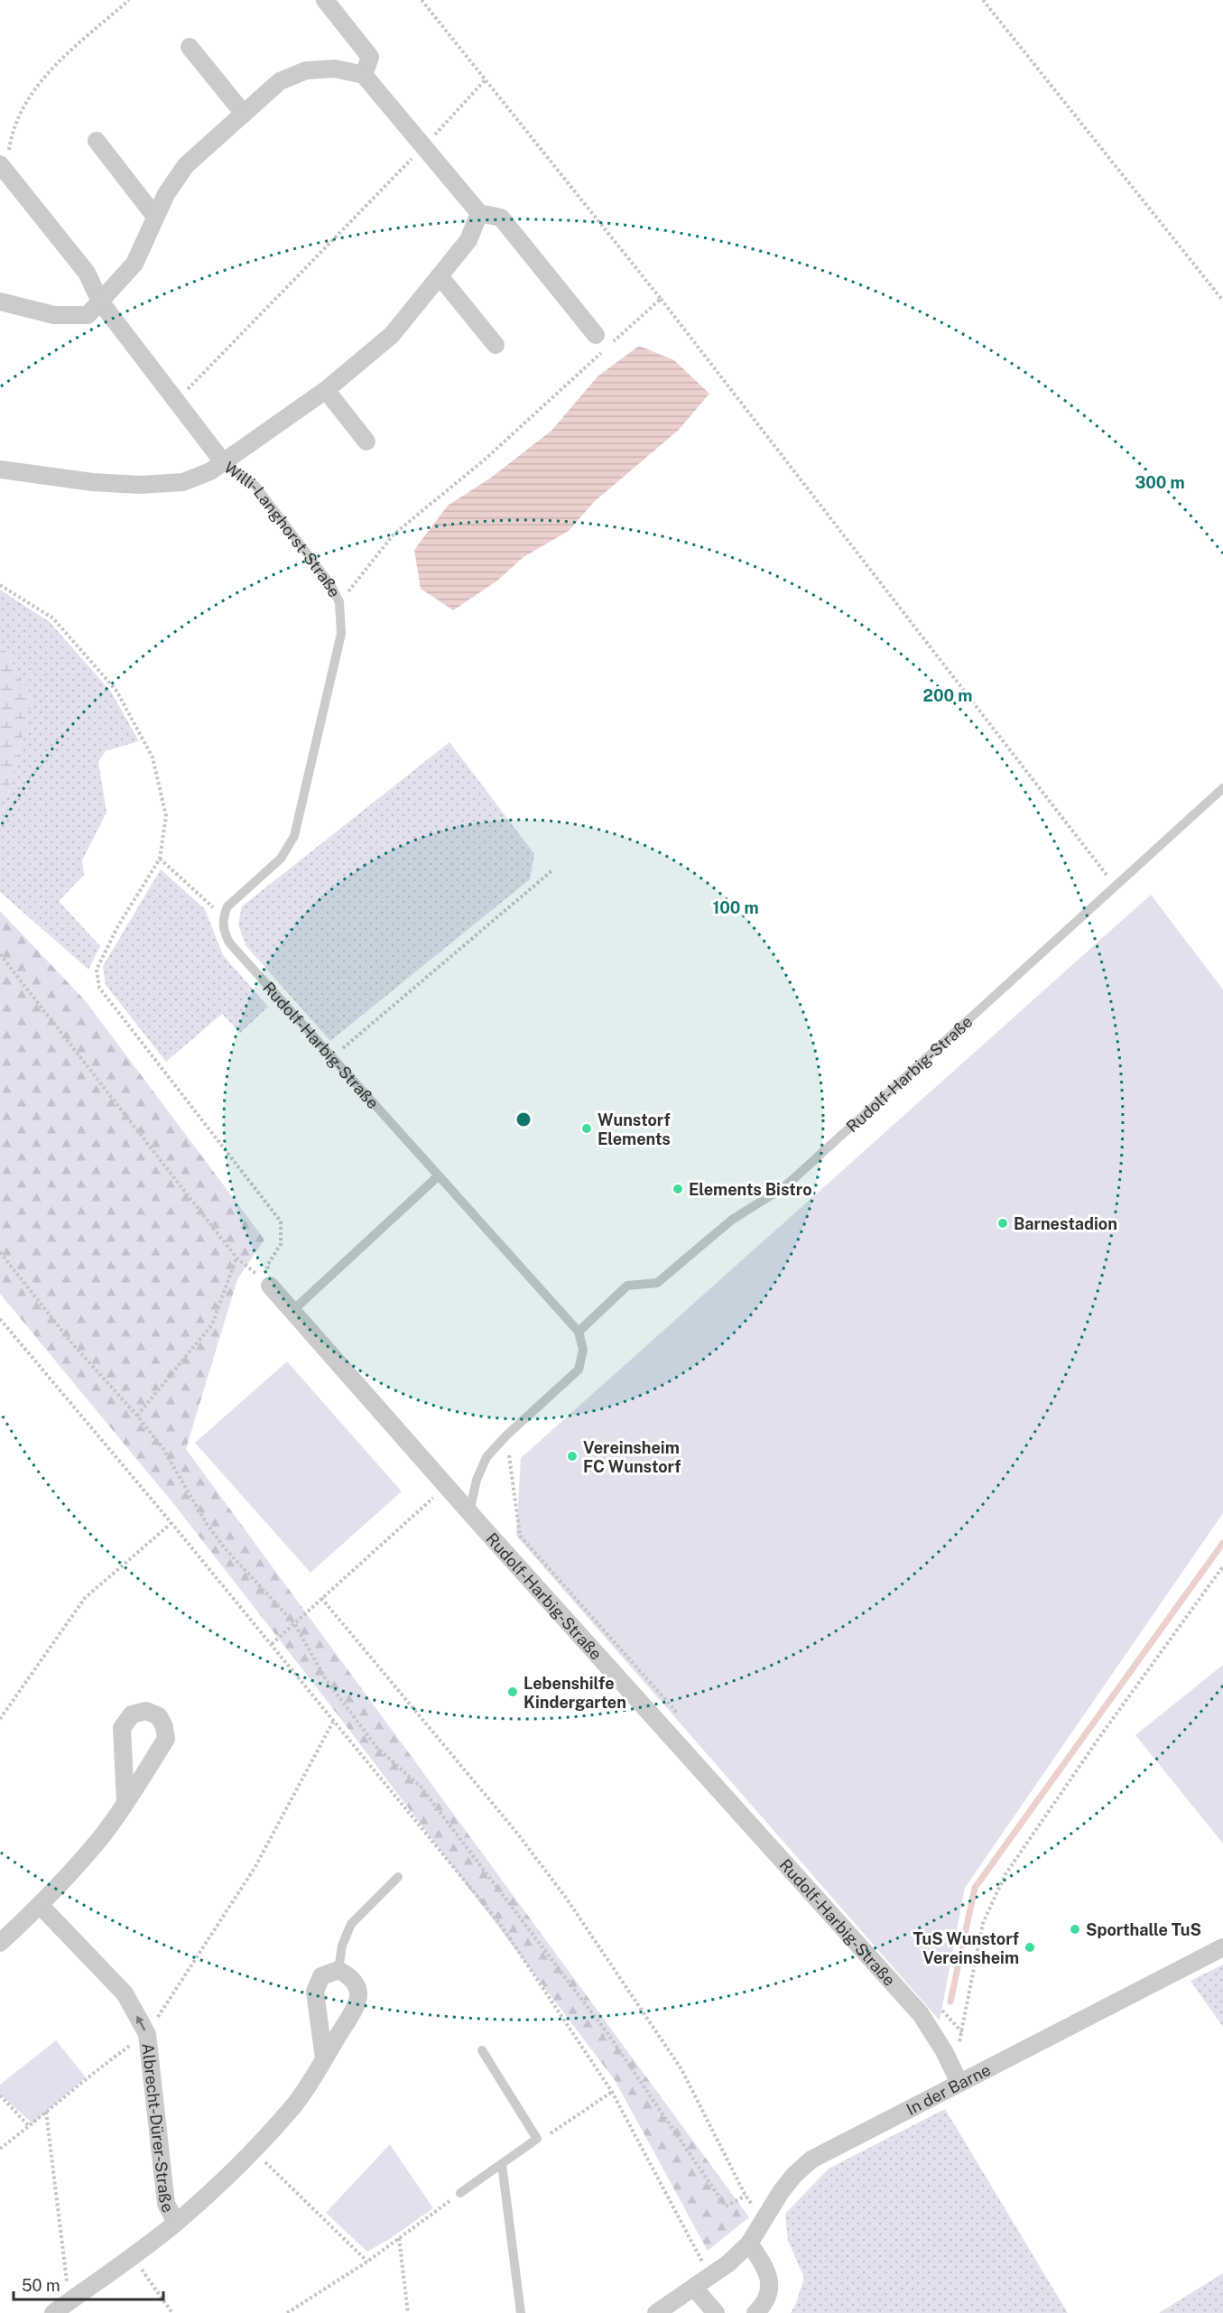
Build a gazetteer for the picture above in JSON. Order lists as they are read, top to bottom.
{
  "streets": {
    "street": [
      "Willi-Langhorst-Straße",
      "Rudolf-Harbig-Straße",
      "In der Barne",
      "Albrecht-Dürer-Straße"
    ]
  },
  "crossings": [
    ["Willi-Langhorst-Straße", "Rudolf-Harbig-Straße"],
    ["Rudolf-Harbig-Straße", "In der Barne"]
  ],
  "places": [
    "Wunstorf Elements",
    "Elements Bistro",
    "Barnestadion",
    "Vereinsheim FC Wunstorf",
    "Lebenshilfe Kindergarten",
    "Sporthalle TuS",
    "TuS Wunstorf Vereinsheim"
  ],
  "scale_bar": "50 m",
  "rings": ["300 m", "200 m", "100 m"]
}
